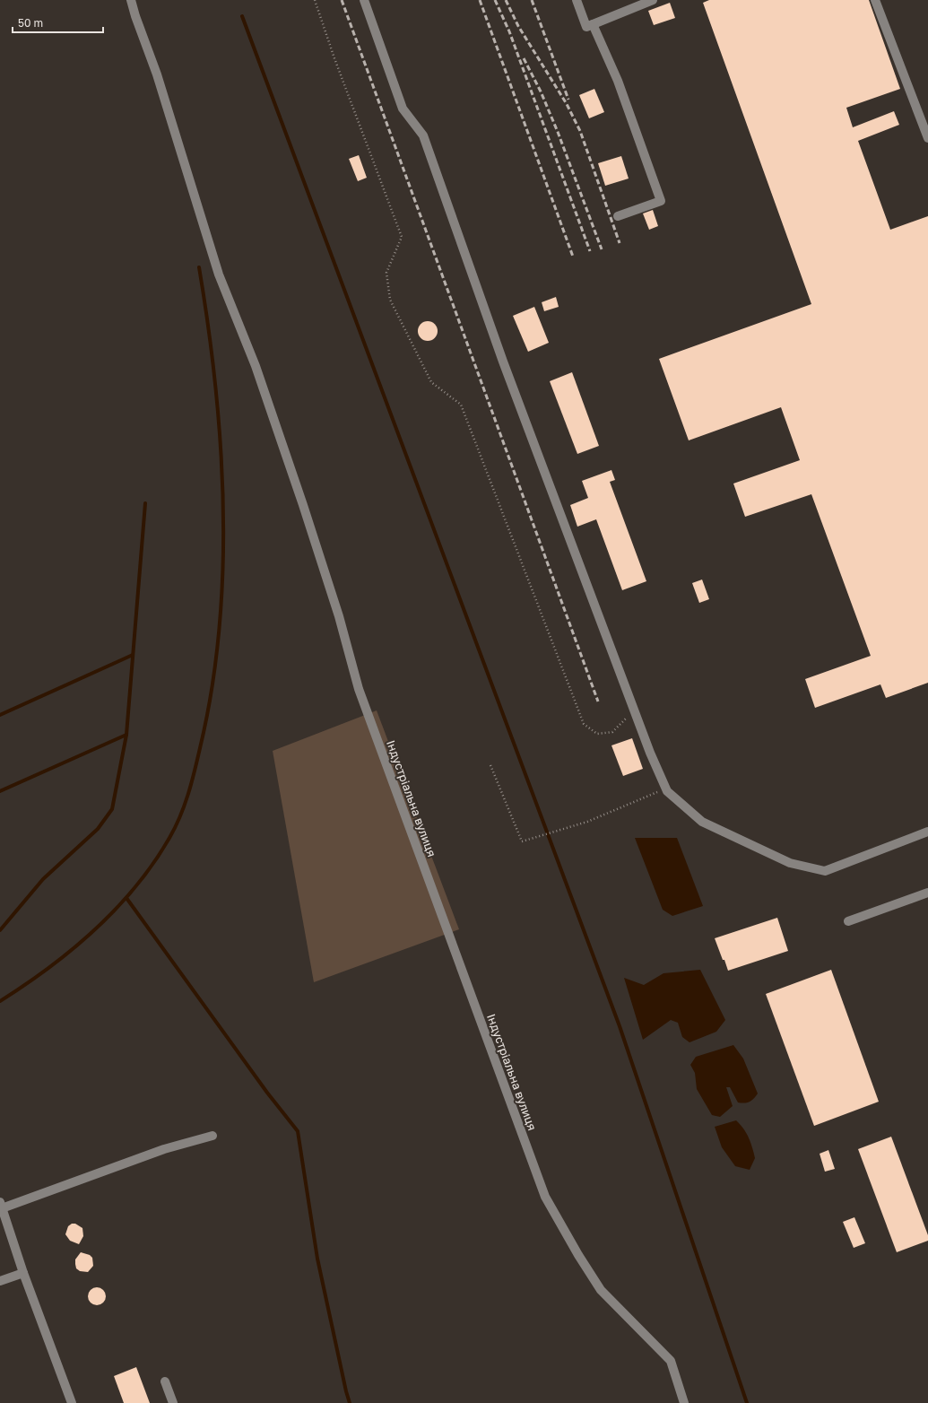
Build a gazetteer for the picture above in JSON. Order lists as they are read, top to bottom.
{
  "streets": {
    "street": ["Індустріальна вулиця"]
  },
  "scale_bar": "50 m"
}
